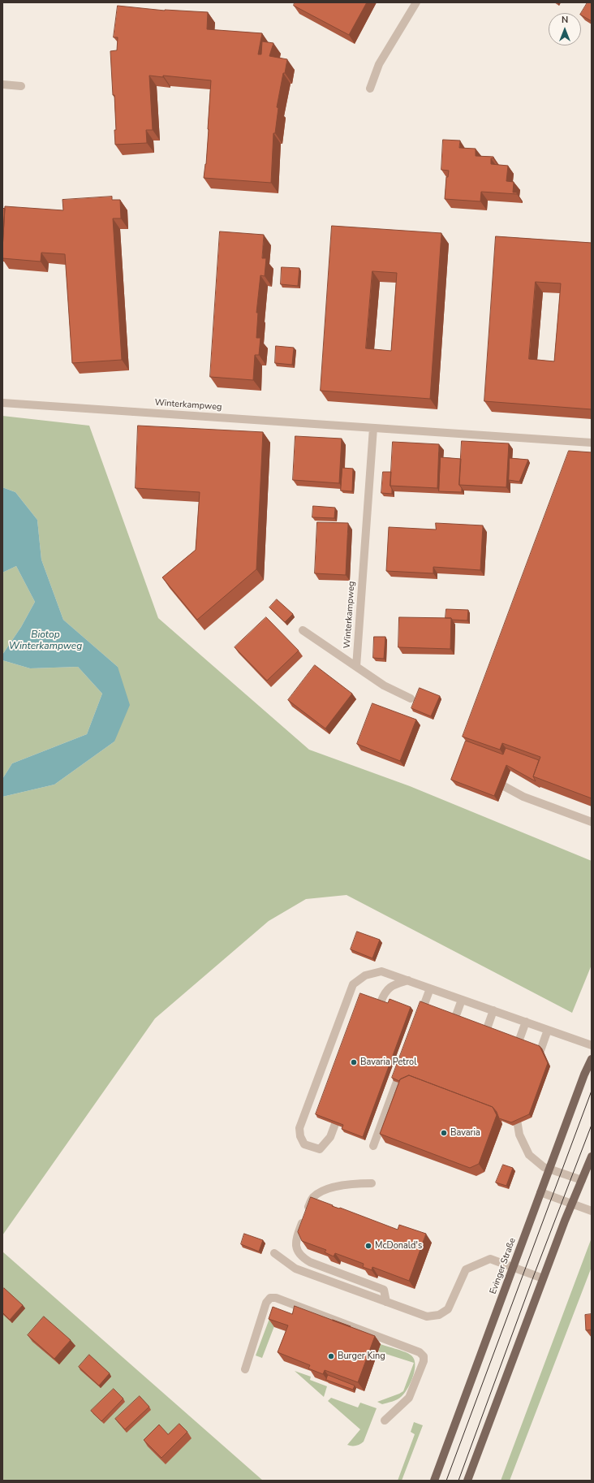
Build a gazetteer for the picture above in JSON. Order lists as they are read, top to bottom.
{
  "streets": {
    "main road": ["Evinger Straße"],
    "street": ["Winterkampweg"]
  },
  "water": ["Biotop Winterkampweg"],
  "places": [
    "Bavaria Petrol",
    "Bavaria",
    "McDonald's",
    "Burger King"
  ],
  "north": "top"
}
